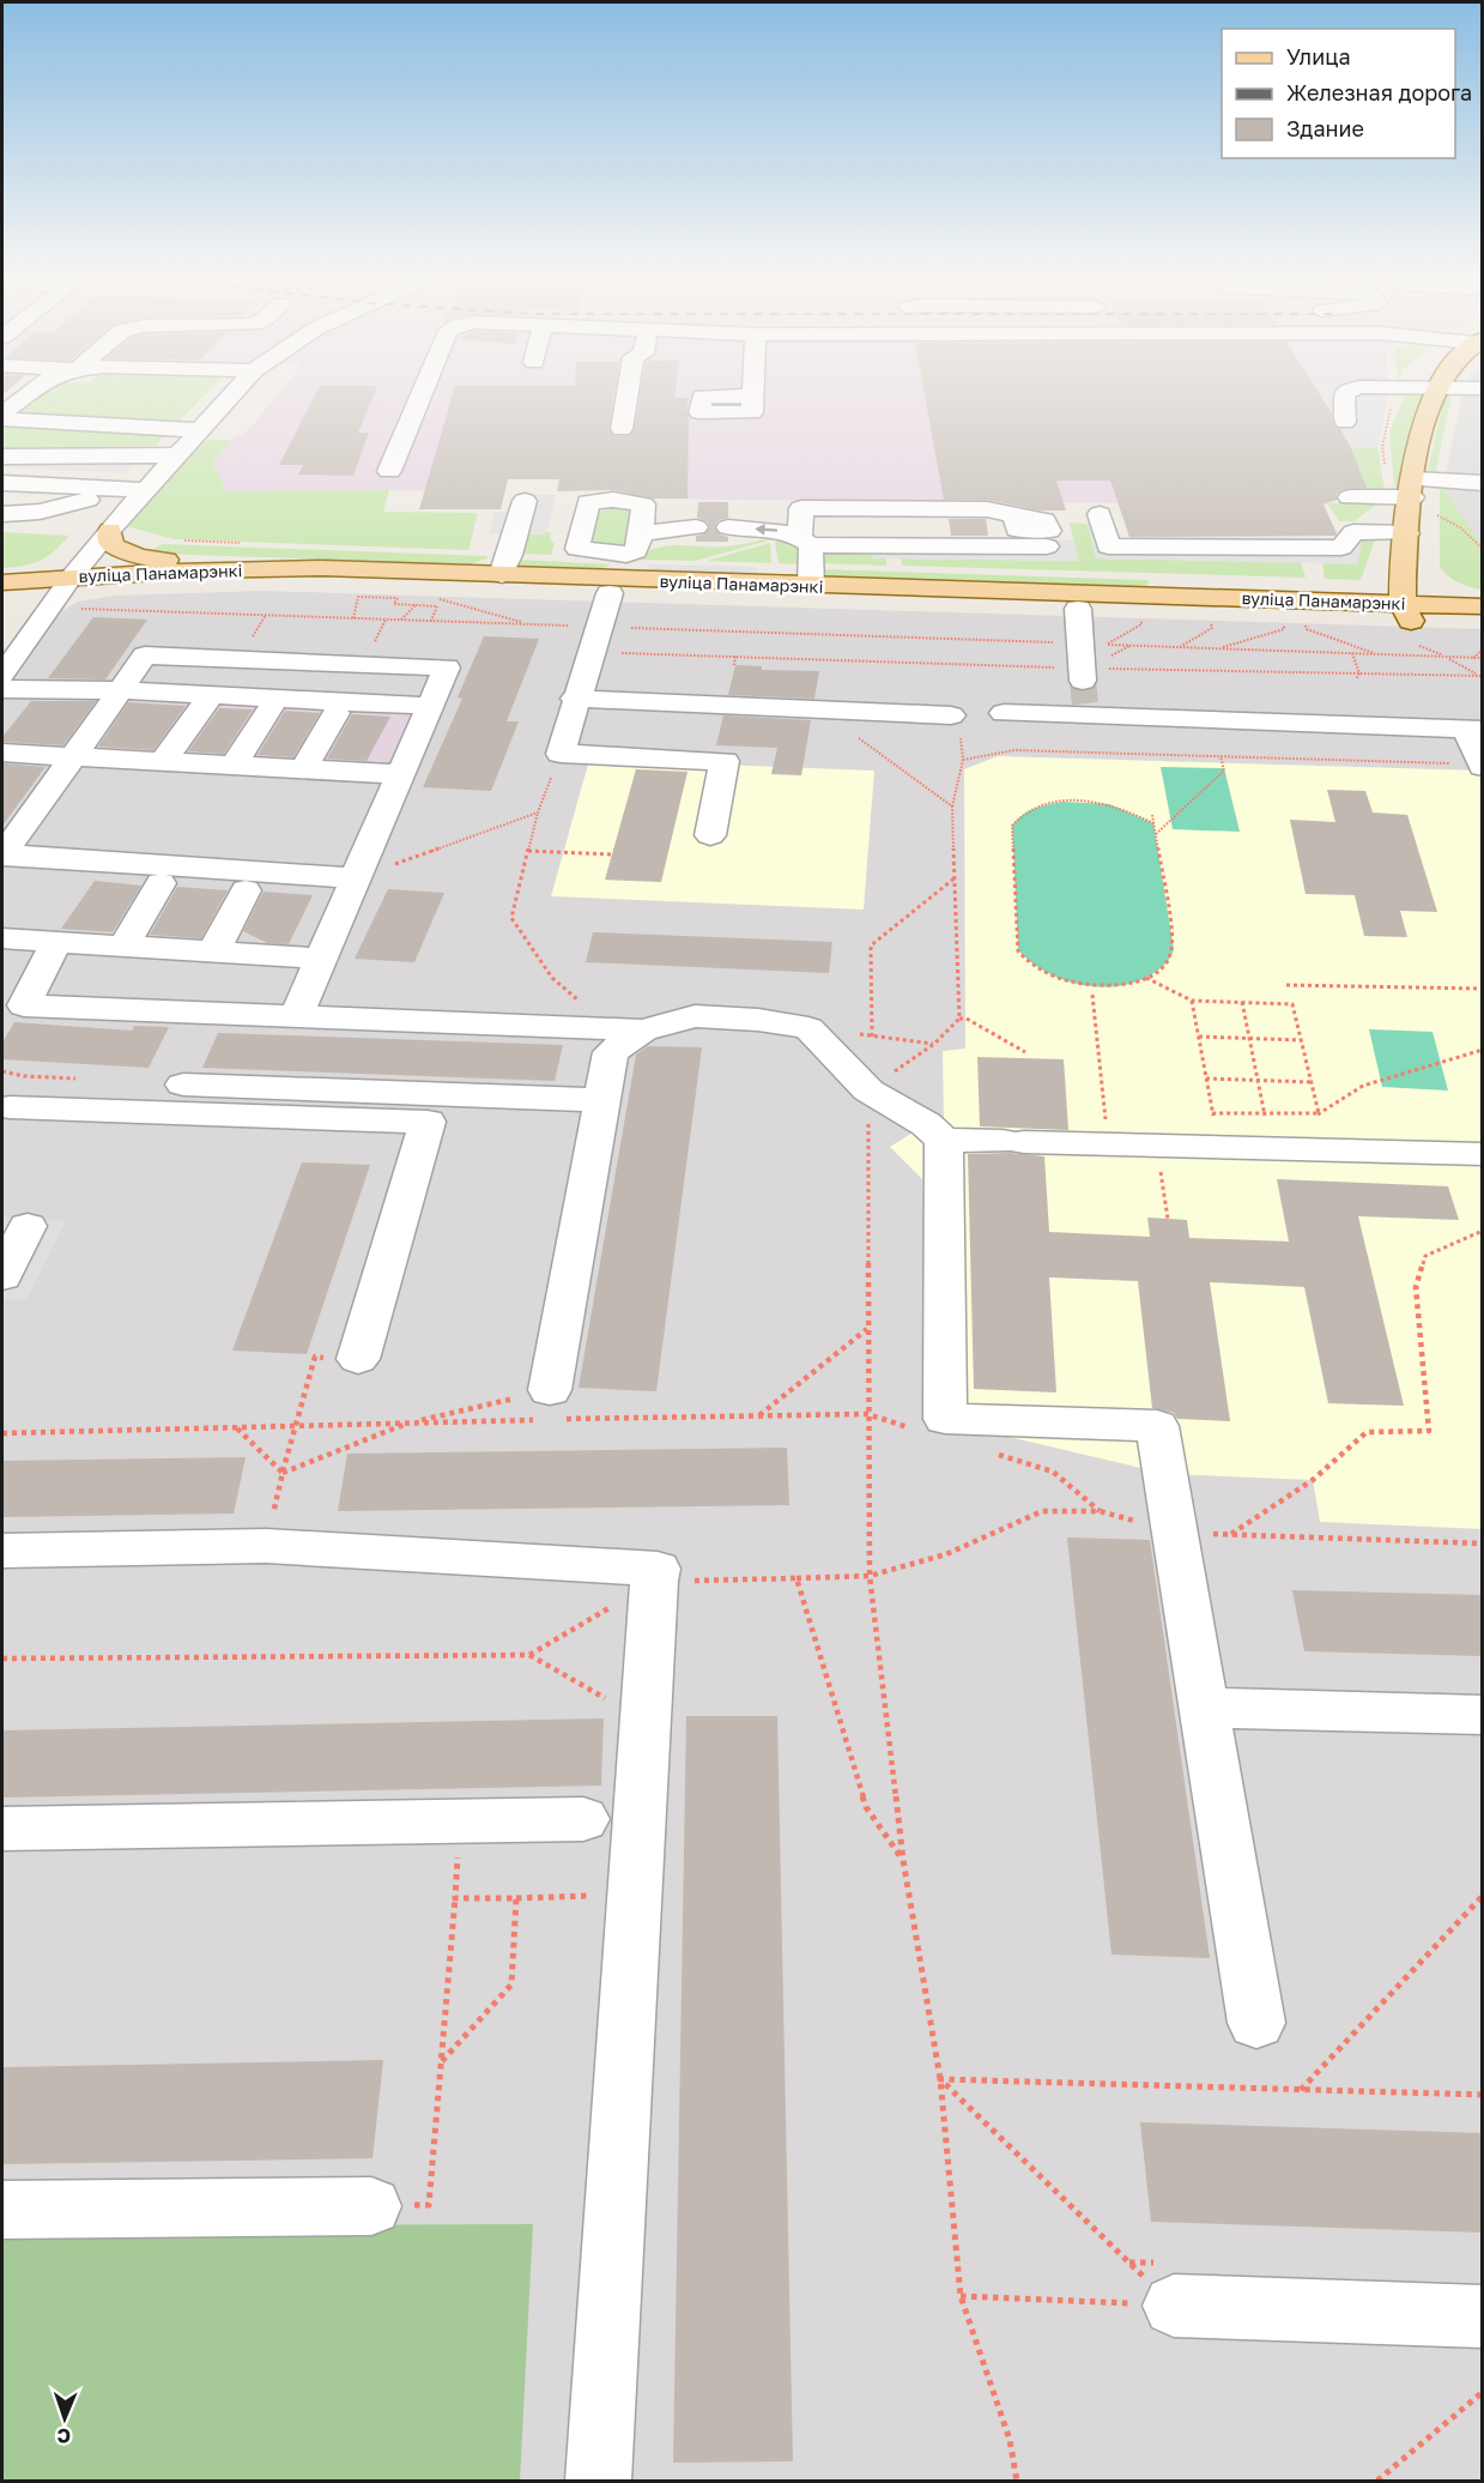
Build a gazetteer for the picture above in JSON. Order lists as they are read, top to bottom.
{
  "streets": {
    "main road": ["вуліца Панамарэнкі"]
  },
  "legend": ["Улица", "Железная дорога", "Здание"],
  "north": "bottom"
}
